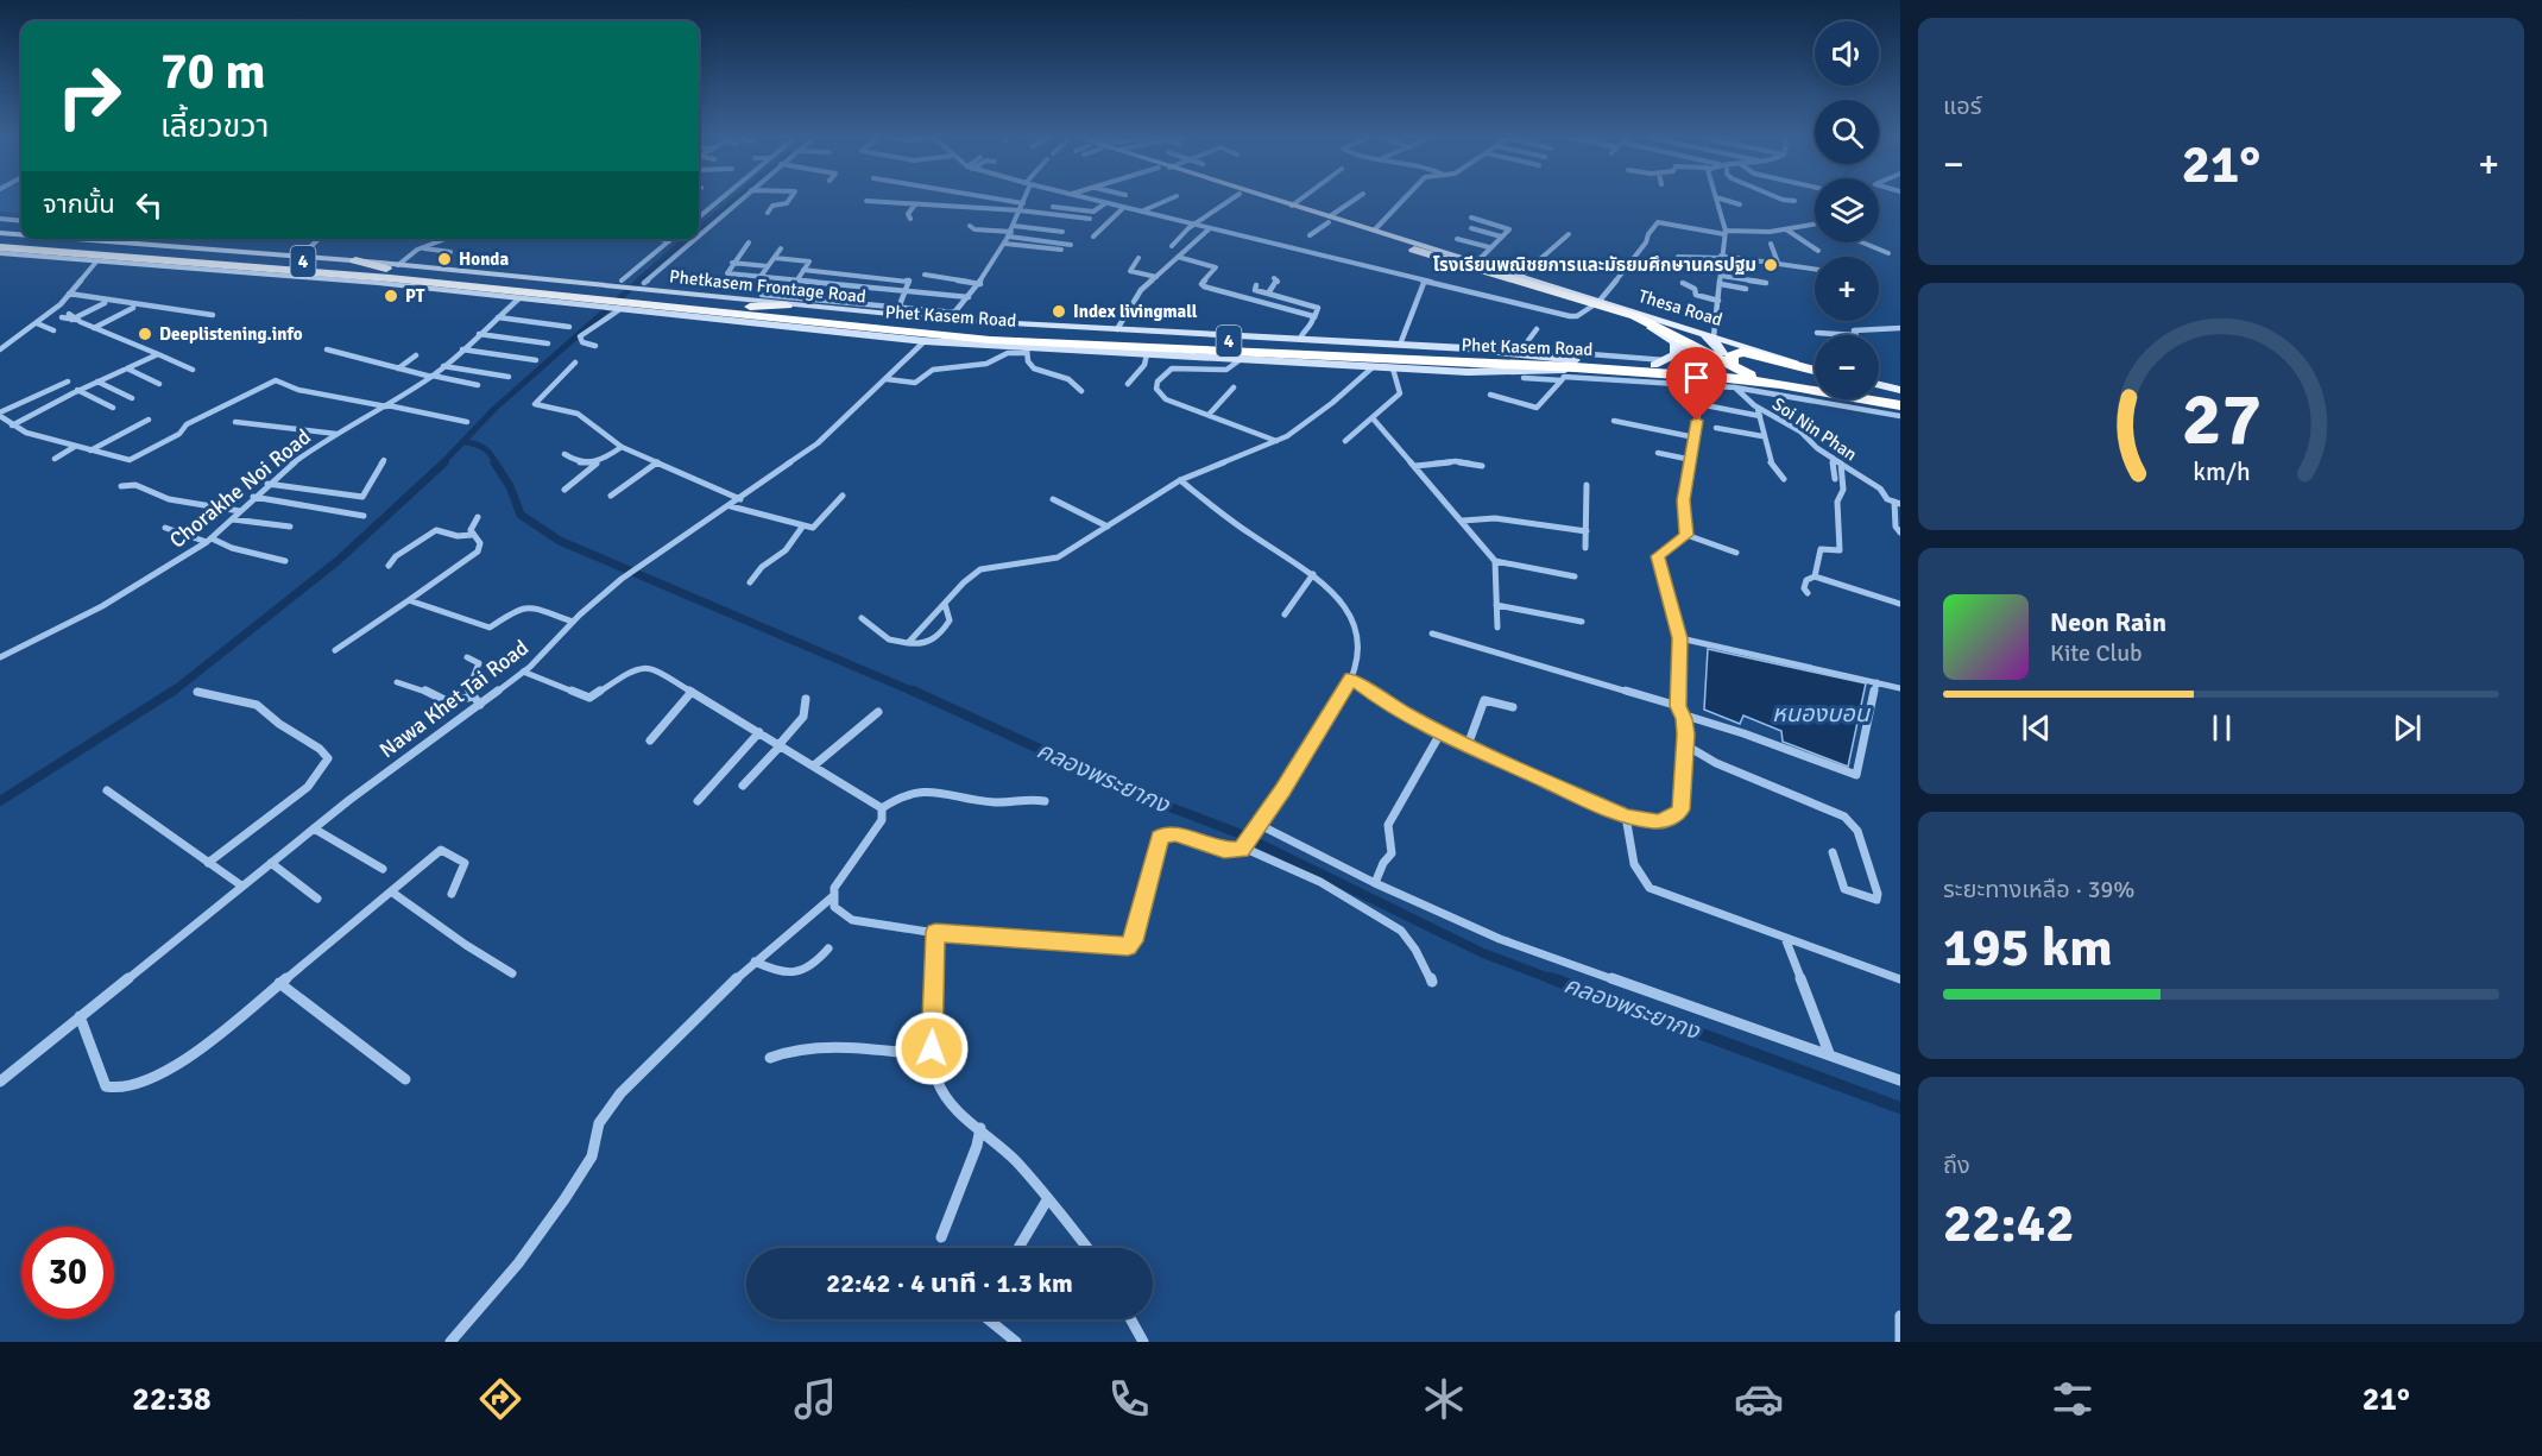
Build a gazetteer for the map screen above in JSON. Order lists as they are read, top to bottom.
{
  "streets": {
    "highway": ["4", "Phet Kasem Road"],
    "main road": ["Phetkasem Frontage Road", "Thesa Road"],
    "street": ["Soi Nin Phan", "Chorakhe Noi Road", "Nawa Khet Tai Road"]
  },
  "crossings": [
    ["Phetkasem Frontage Road", "Phet Kasem Road"],
    ["Phetkasem Frontage Road", "Chorakhe Noi Road"],
    ["Phetkasem Frontage Road", "Nawa Khet Tai Road"],
    ["Thesa Road", "Phet Kasem Road"],
    ["Phet Kasem Road", "Soi Nin Phan"]
  ],
  "water": ["หนองบอน", "คลองพระยากง"],
  "places": [
    "Honda",
    "โรงเรียนพณิชยการและมัธยมศึกษานครปฐม",
    "PT",
    "Index livingmall",
    "Deeplistening.info"
  ],
  "page": {
    "tile": [
      "แอร์",
      ["ระยะทางเหลือ · 39%", "195 km"],
      ["ถึง", "22:42"]
    ],
    "map_buttons": ["+", "−"],
    "turn": ["70 m", "เลี้ยวขวา"],
    "heat": ["−", "21°", "+"],
    "then": "จากนั้น",
    "song": ["Neon Rain", "Kite Club"],
    "limit": "30",
    "trip": "22:42 · 4 นาที · 1.3 km",
    "tabs": ["22:38", "21°"],
    "gauge": ["27", "km/h"]
  }
}
